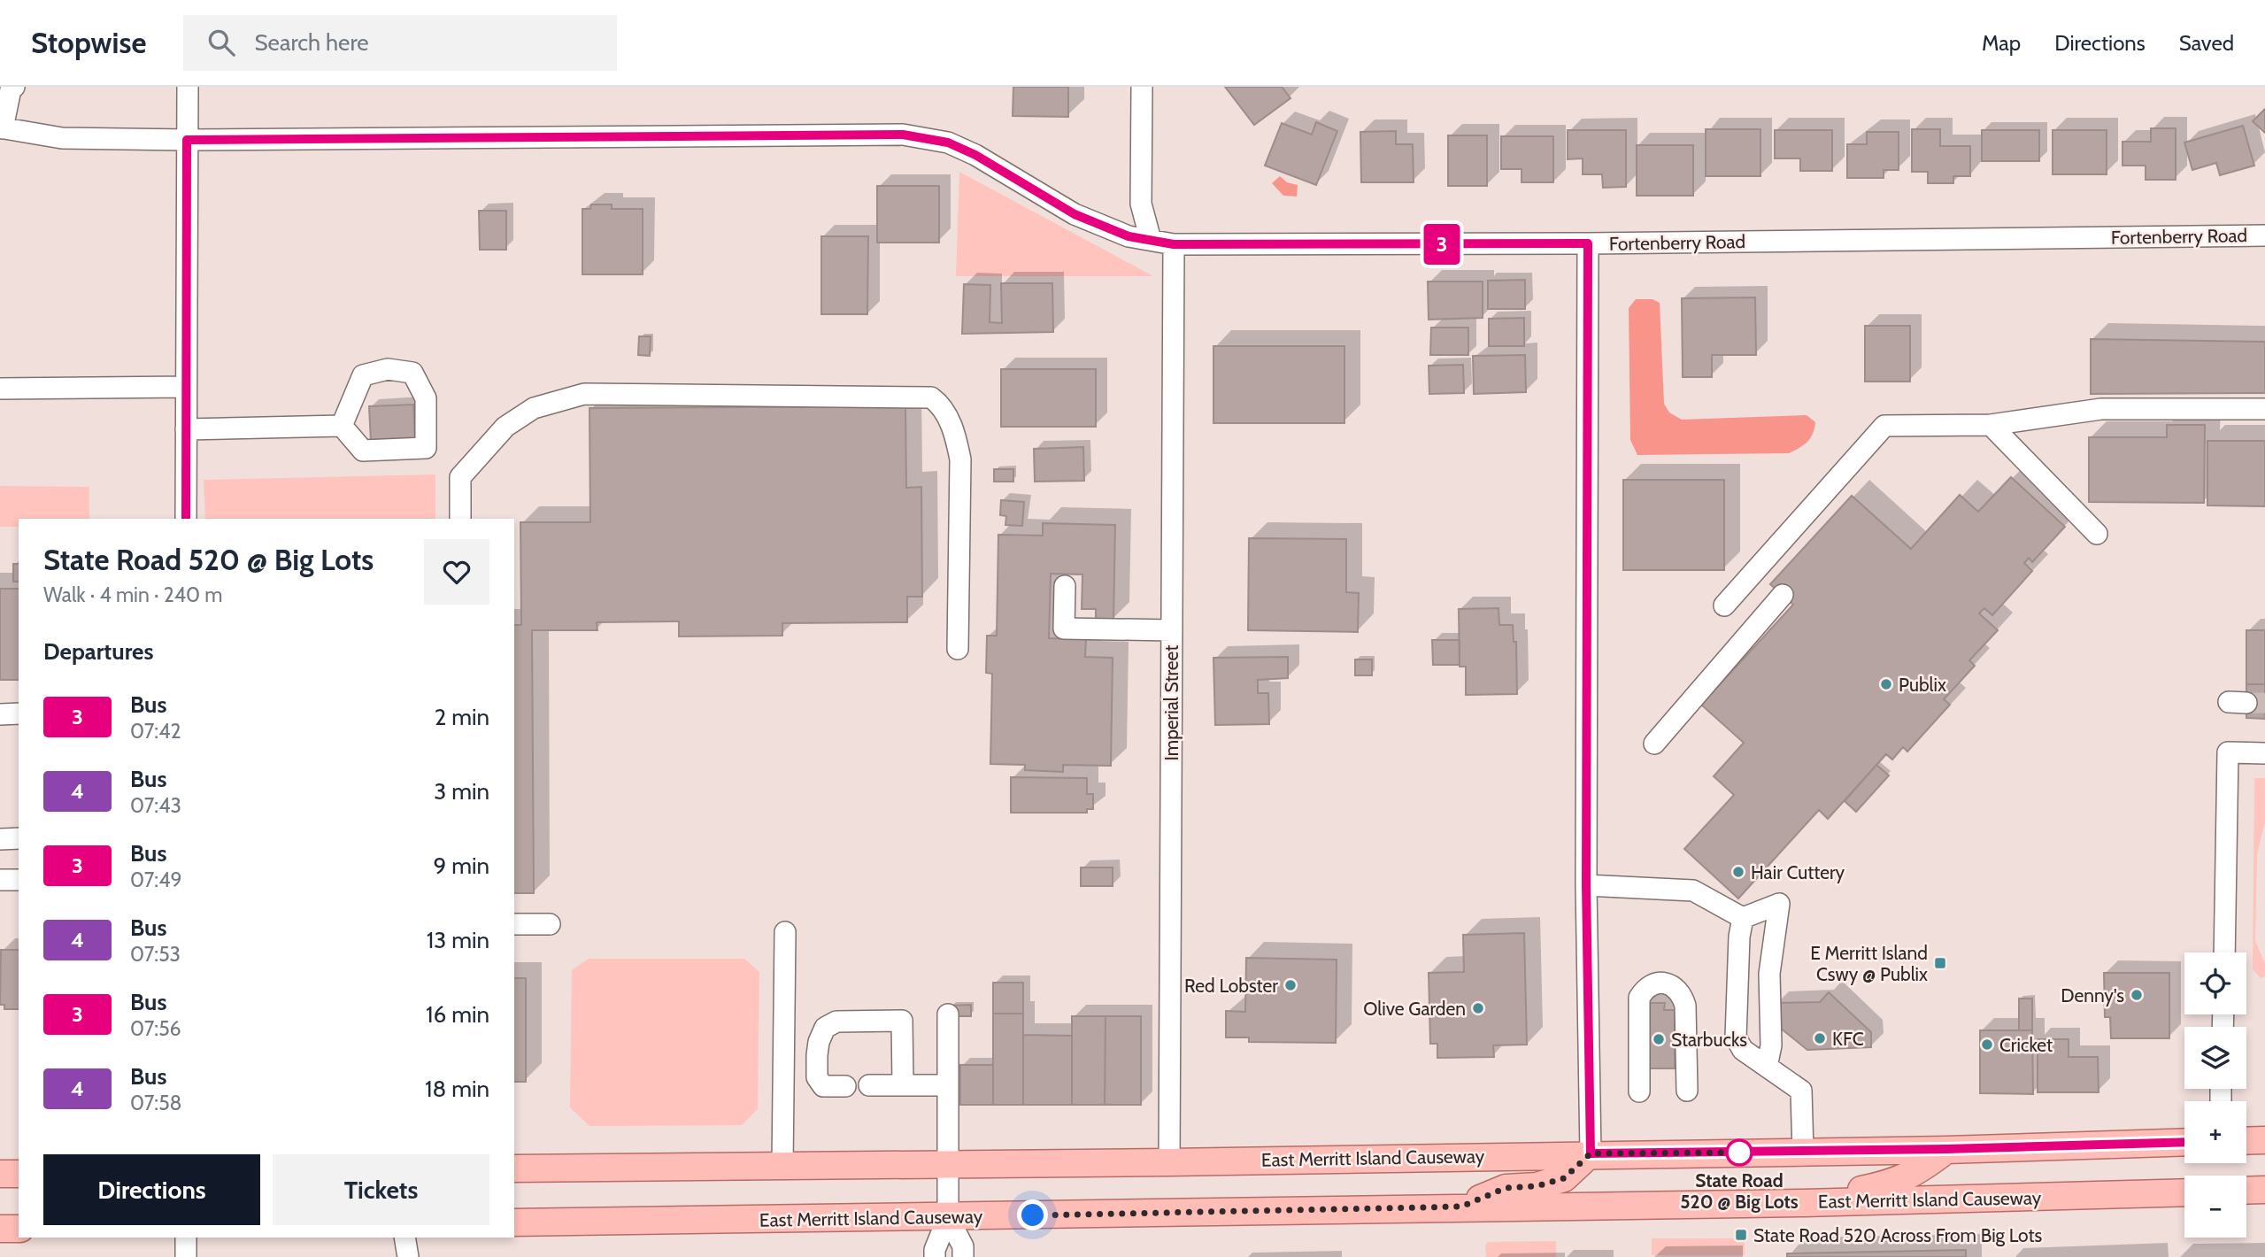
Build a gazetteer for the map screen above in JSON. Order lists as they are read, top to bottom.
{
  "streets": {
    "main road": ["East Merritt Island Causeway"],
    "street": ["Fortenberry Road", "Imperial Street"]
  },
  "crossings": [
    ["Fortenberry Road", "Imperial Street"],
    ["Imperial Street", "East Merritt Island Causeway"]
  ],
  "places": {
    "other": [
      "Publix",
      "Hair Cuttery",
      "Red Lobster",
      "Denny's",
      "Olive Garden",
      "KFC",
      "Starbucks",
      "Cricket",
      "State Road 520 @ Big Lots"
    ],
    "transit": ["E Merritt Island Cswy @ Publix", "State Road 520 Across From Big Lots"]
  },
  "lines": ["bus line 3"],
  "page": {
    "header": "Stopwise",
    "search": "Search here",
    "nav": ["Map", "Directions", "Saved"],
    "on_map": "3",
    "heading": [
      ["State Road 520 @ Big Lots", "Walk · 4 min · 240 m"],
      "Departures"
    ],
    "list": [
      {
        "mark": "3",
        "name": "Bus",
        "note": "07:42",
        "value": "2 min"
      },
      {
        "mark": "4",
        "name": "Bus",
        "note": "07:43",
        "value": "3 min"
      },
      {
        "mark": "3",
        "name": "Bus",
        "note": "07:49",
        "value": "9 min"
      },
      {
        "mark": "4",
        "name": "Bus",
        "note": "07:53",
        "value": "13 min"
      },
      {
        "mark": "3",
        "name": "Bus",
        "note": "07:56",
        "value": "16 min"
      },
      {
        "mark": "4",
        "name": "Bus",
        "note": "07:58",
        "value": "18 min"
      }
    ],
    "map_buttons": ["+", "−"],
    "buttons": ["Directions", "Tickets"]
  }
}
